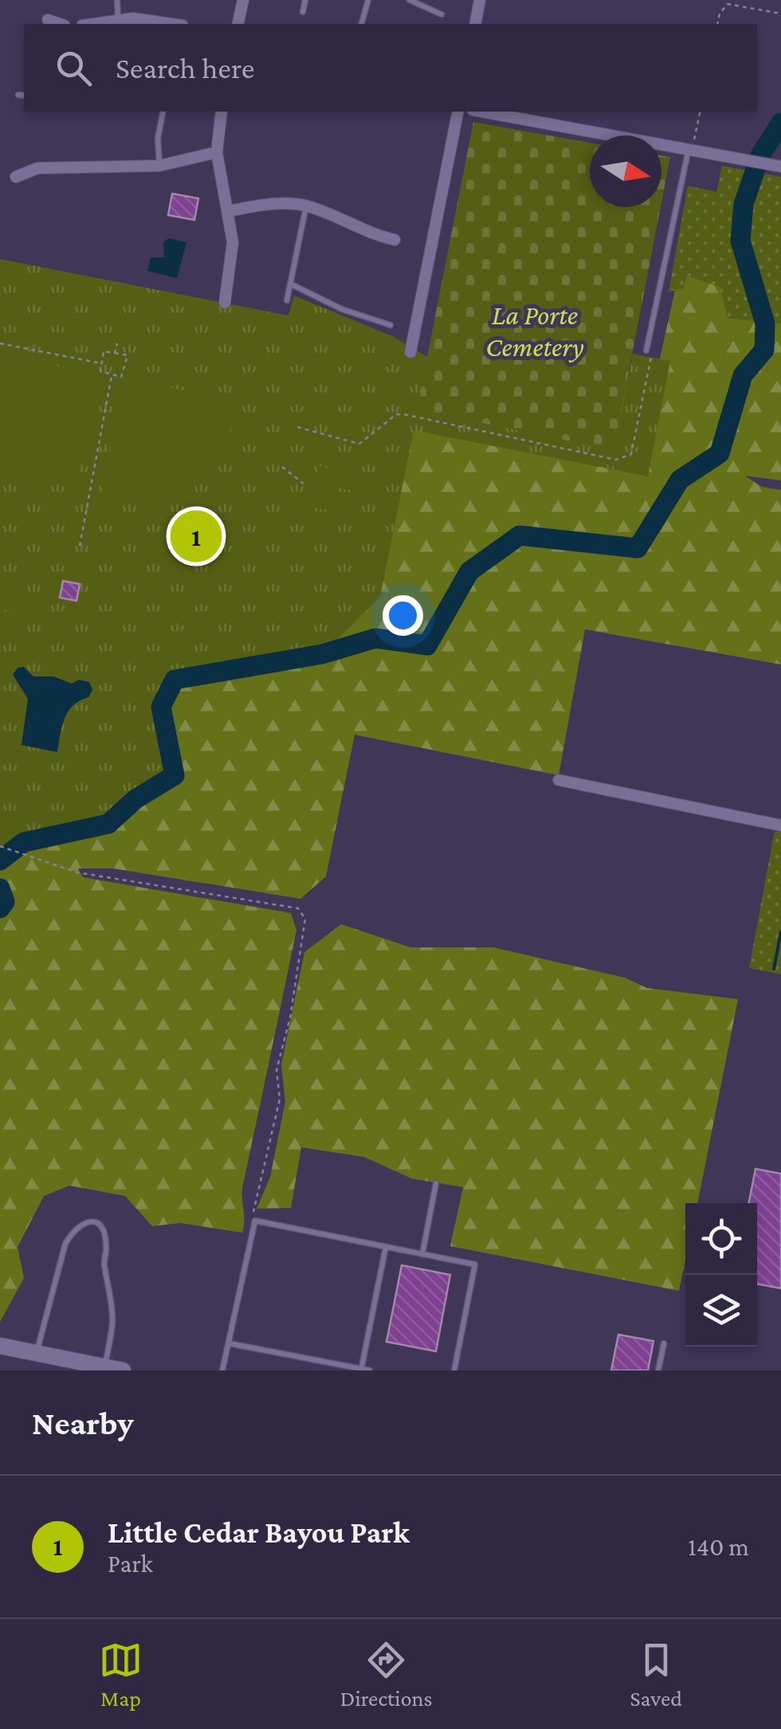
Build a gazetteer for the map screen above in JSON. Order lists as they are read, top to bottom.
{
  "parks": ["La Porte Cemetery"],
  "north": "right",
  "page": {
    "search": "Search here",
    "pins": "1",
    "heading": "Nearby",
    "list": [
      {
        "mark": "1",
        "name": "Little Cedar Bayou Park",
        "note": "Park",
        "value": "140 m"
      }
    ],
    "nav": ["Map", "Directions", "Saved"]
  }
}
